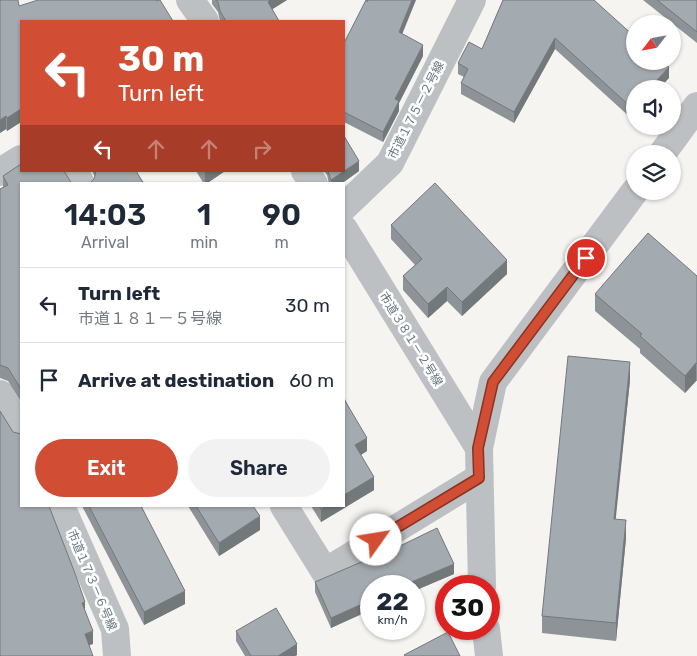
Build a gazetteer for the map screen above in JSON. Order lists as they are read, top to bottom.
{
  "streets": {
    "street": ["市道１７５－２号線", "市道３８１－２号線", "市道１７３－６号線"]
  },
  "north": "bottom left",
  "page": {
    "turn": ["30 m", "Turn left"],
    "eta": [
      "14:03",
      "Arrival",
      "1",
      "min",
      "90",
      "m"
    ],
    "list": [
      {
        "name": "Turn left",
        "note": "市道１８１－５号線",
        "value": "30 m"
      },
      {
        "name": "Arrive at destination",
        "value": "60 m"
      }
    ],
    "buttons": ["Exit", "Share"],
    "speed": "22 km/h",
    "limit": "30"
  }
}
